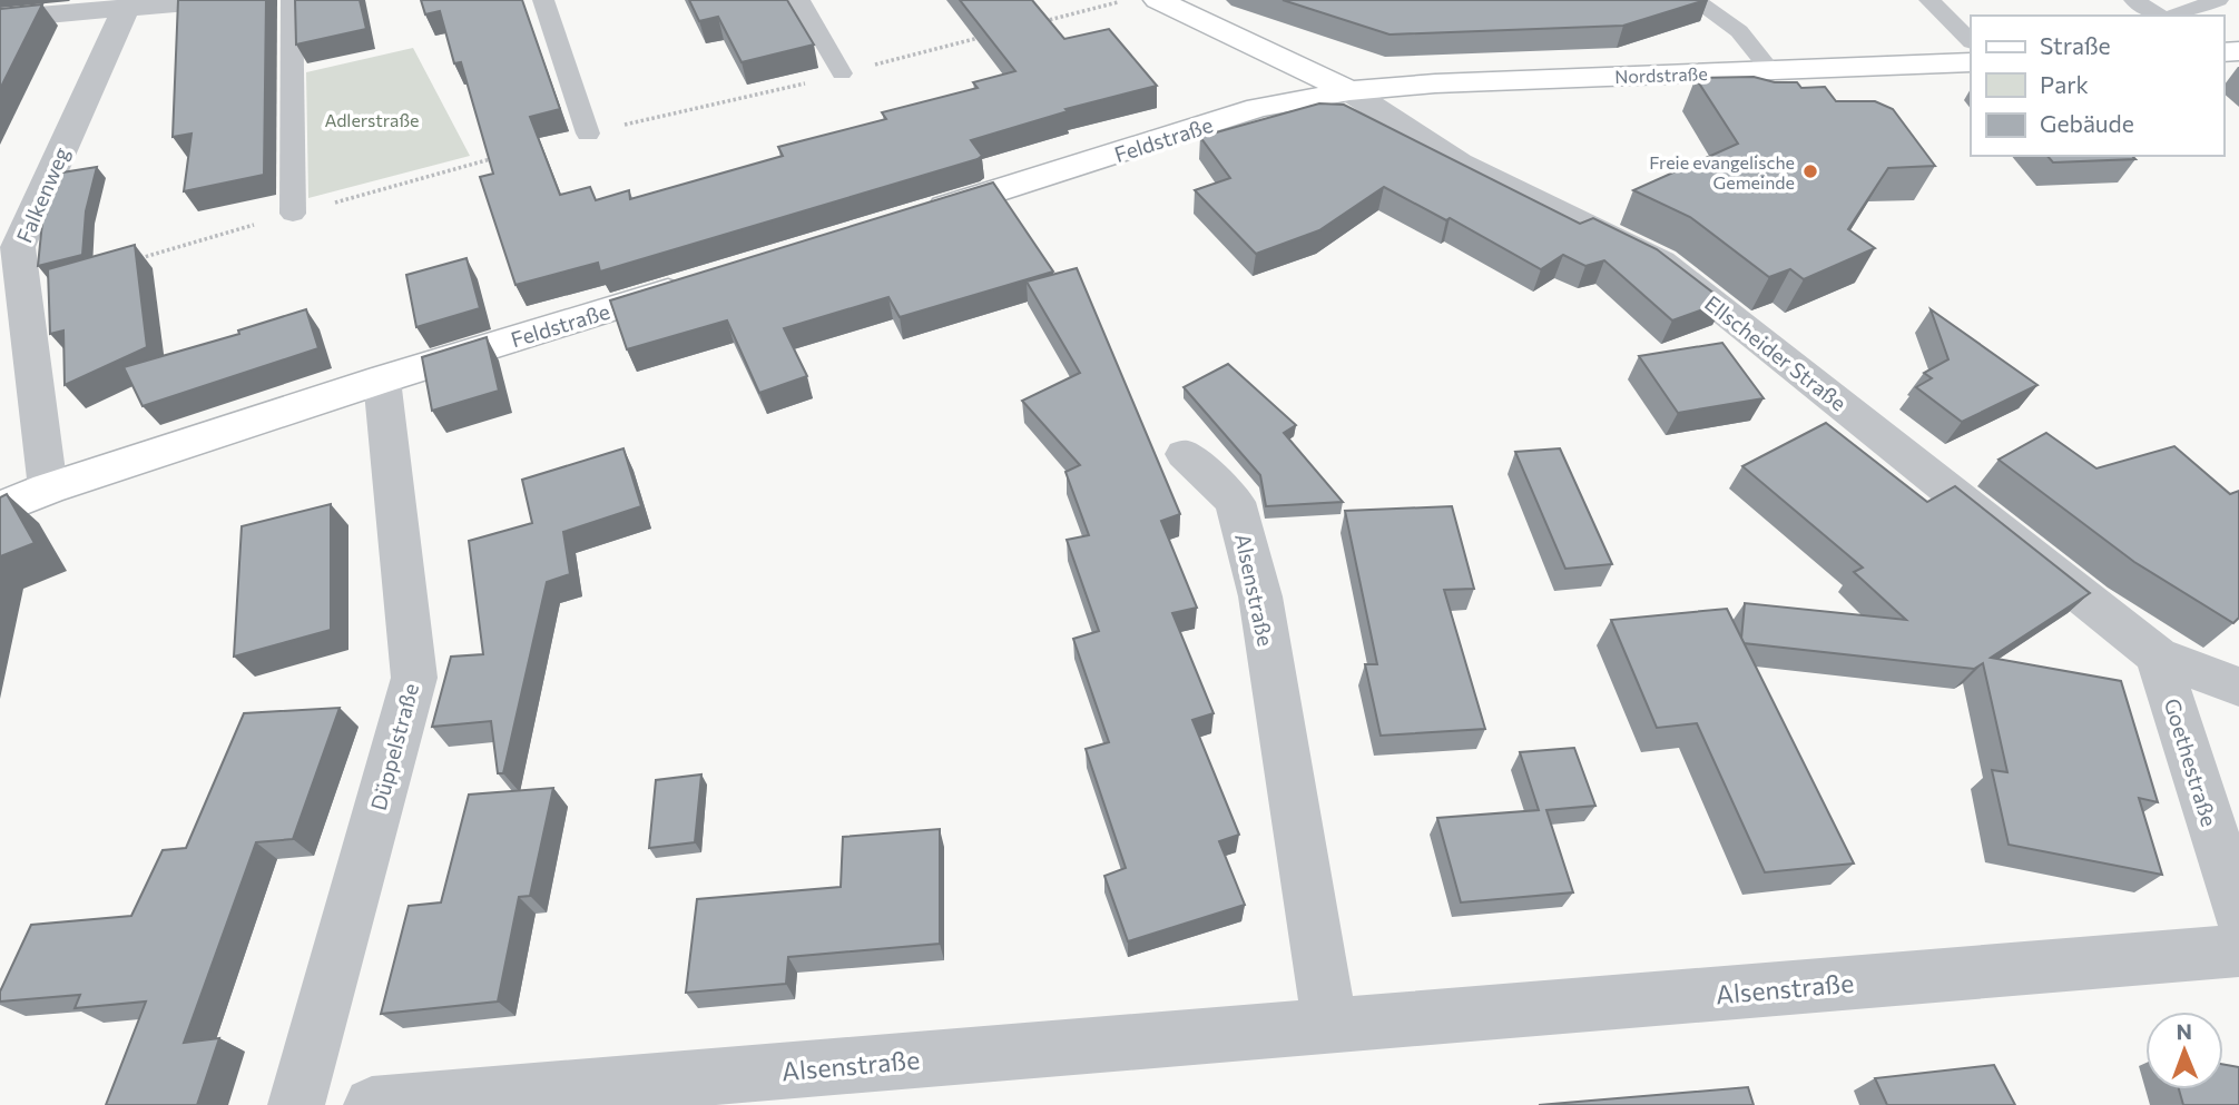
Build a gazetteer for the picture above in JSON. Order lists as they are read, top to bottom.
{
  "streets": {
    "street": [
      "Nordstraße",
      "Feldstraße",
      "Falkenweg",
      "Ellscheider Straße",
      "Alsenstraße",
      "Düppelstraße",
      "Goethestraße"
    ]
  },
  "crossings": [
    ["Nordstraße", "Feldstraße"],
    ["Nordstraße", "Ellscheider Straße"],
    ["Feldstraße", "Falkenweg"],
    ["Feldstraße", "Ellscheider Straße"],
    ["Feldstraße", "Düppelstraße"],
    ["Ellscheider Straße", "Goethestraße"]
  ],
  "parks": ["Adlerstraße"],
  "places": ["Freie evangelische Gemeinde"],
  "legend": ["Straße", "Park", "Gebäude"],
  "north": "top"
}
